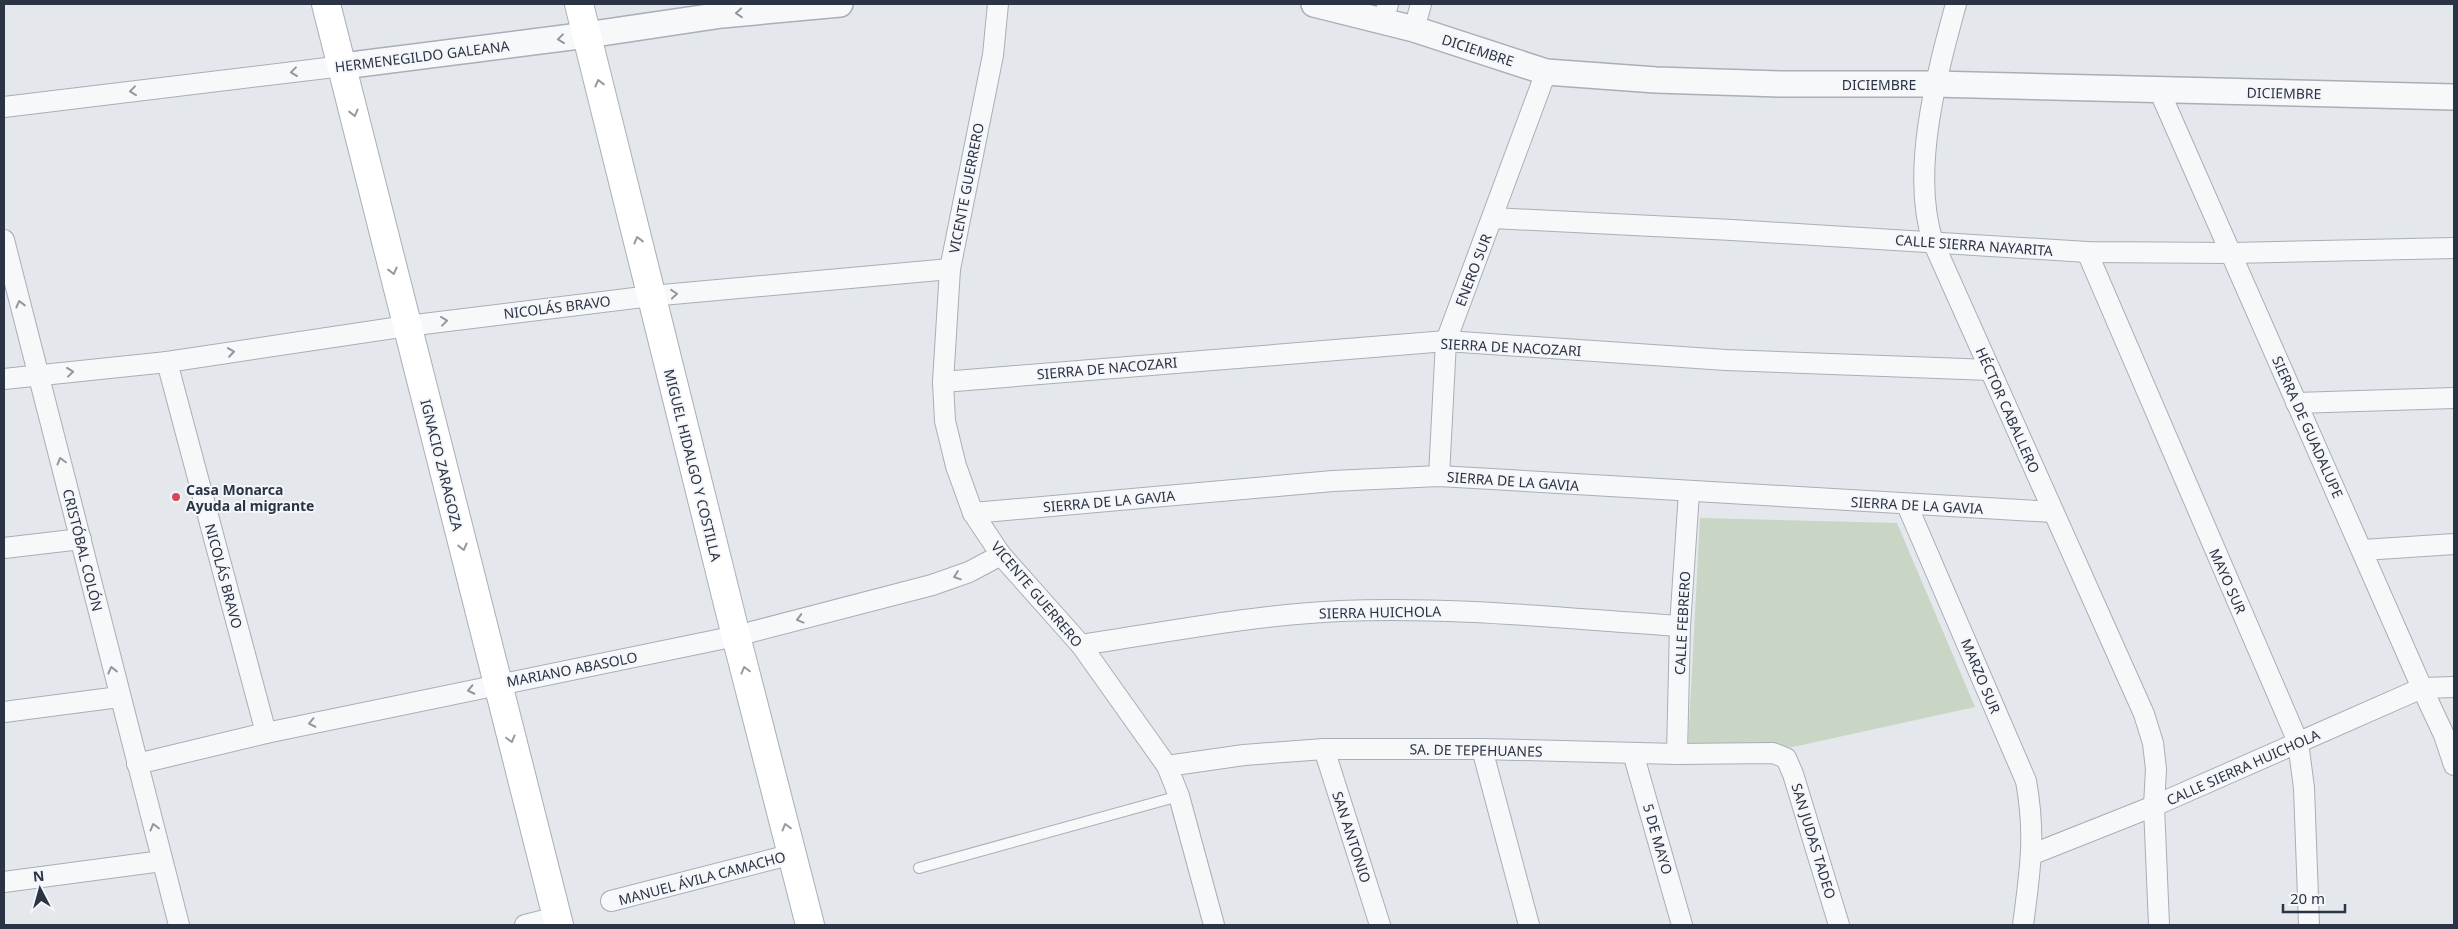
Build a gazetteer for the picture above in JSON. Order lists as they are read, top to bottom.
{
  "streets": {
    "main road": ["IGNACIO ZARAGOZA", "MIGUEL HIDALGO Y COSTILLA"],
    "street": [
      "DICIEMBRE",
      "HERMENEGILDO GALEANA",
      "VICENTE GUERRERO",
      "CALLE SIERRA NAYARITA",
      "ENERO SUR",
      "NICOLÁS BRAVO",
      "SIERRA DE NACOZARI",
      "HÉCTOR CABALLERO",
      "SIERRA DE GUADALUPE",
      "SIERRA DE LA GAVIA",
      "CRISTÓBAL COLÓN",
      "MAYO SUR",
      "SIERRA HUICHOLA",
      "CALLE FEBRERO",
      "MARIANO ABASOLO",
      "MARZO SUR",
      "SA. DE TEPEHUANES",
      "CALLE SIERRA HUICHOLA",
      "SAN ANTONIO",
      "5 DE MAYO",
      "SAN JUDAS TADEO",
      "MANUEL ÁVILA CAMACHO"
    ]
  },
  "crossings": [
    ["DICIEMBRE", "ENERO SUR"],
    ["DICIEMBRE", "HÉCTOR CABALLERO"],
    ["DICIEMBRE", "SIERRA DE GUADALUPE"],
    ["HERMENEGILDO GALEANA", "IGNACIO ZARAGOZA"],
    ["HERMENEGILDO GALEANA", "MIGUEL HIDALGO Y COSTILLA"],
    ["VICENTE GUERRERO", "NICOLÁS BRAVO"],
    ["VICENTE GUERRERO", "SIERRA DE NACOZARI"],
    ["VICENTE GUERRERO", "SIERRA DE LA GAVIA"],
    ["VICENTE GUERRERO", "SIERRA HUICHOLA"],
    ["VICENTE GUERRERO", "MARIANO ABASOLO"],
    ["VICENTE GUERRERO", "SA. DE TEPEHUANES"],
    ["CALLE SIERRA NAYARITA", "ENERO SUR"],
    ["CALLE SIERRA NAYARITA", "HÉCTOR CABALLERO"],
    ["CALLE SIERRA NAYARITA", "SIERRA DE GUADALUPE"],
    ["CALLE SIERRA NAYARITA", "MAYO SUR"],
    ["ENERO SUR", "SIERRA DE NACOZARI"],
    ["ENERO SUR", "SIERRA DE LA GAVIA"],
    ["NICOLÁS BRAVO", "IGNACIO ZARAGOZA"],
    ["NICOLÁS BRAVO", "MIGUEL HIDALGO Y COSTILLA"],
    ["NICOLÁS BRAVO", "CRISTÓBAL COLÓN"],
    ["NICOLÁS BRAVO", "MARIANO ABASOLO"],
    ["SIERRA DE NACOZARI", "HÉCTOR CABALLERO"],
    ["HÉCTOR CABALLERO", "SIERRA DE LA GAVIA"],
    ["HÉCTOR CABALLERO", "CALLE SIERRA HUICHOLA"],
    ["SIERRA DE GUADALUPE", "CALLE SIERRA HUICHOLA"],
    ["IGNACIO ZARAGOZA", "MARIANO ABASOLO"],
    ["MIGUEL HIDALGO Y COSTILLA", "MARIANO ABASOLO"],
    ["MIGUEL HIDALGO Y COSTILLA", "MANUEL ÁVILA CAMACHO"],
    ["SIERRA DE LA GAVIA", "CALLE FEBRERO"],
    ["SIERRA DE LA GAVIA", "MARZO SUR"],
    ["CRISTÓBAL COLÓN", "MARIANO ABASOLO"],
    ["MAYO SUR", "CALLE SIERRA HUICHOLA"],
    ["SIERRA HUICHOLA", "CALLE FEBRERO"],
    ["CALLE FEBRERO", "SA. DE TEPEHUANES"],
    ["MARZO SUR", "CALLE SIERRA HUICHOLA"],
    ["SA. DE TEPEHUANES", "SAN ANTONIO"],
    ["SA. DE TEPEHUANES", "5 DE MAYO"],
    ["SA. DE TEPEHUANES", "SAN JUDAS TADEO"]
  ],
  "one_way": [
    "HERMENEGILDO GALEANA",
    "NICOLÁS BRAVO",
    "IGNACIO ZARAGOZA",
    "MIGUEL HIDALGO Y COSTILLA",
    "CRISTÓBAL COLÓN",
    "MARIANO ABASOLO"
  ],
  "places": ["Casa Monarca Ayuda al migrante"],
  "scale_bar": "20 m",
  "north": "top"
}
